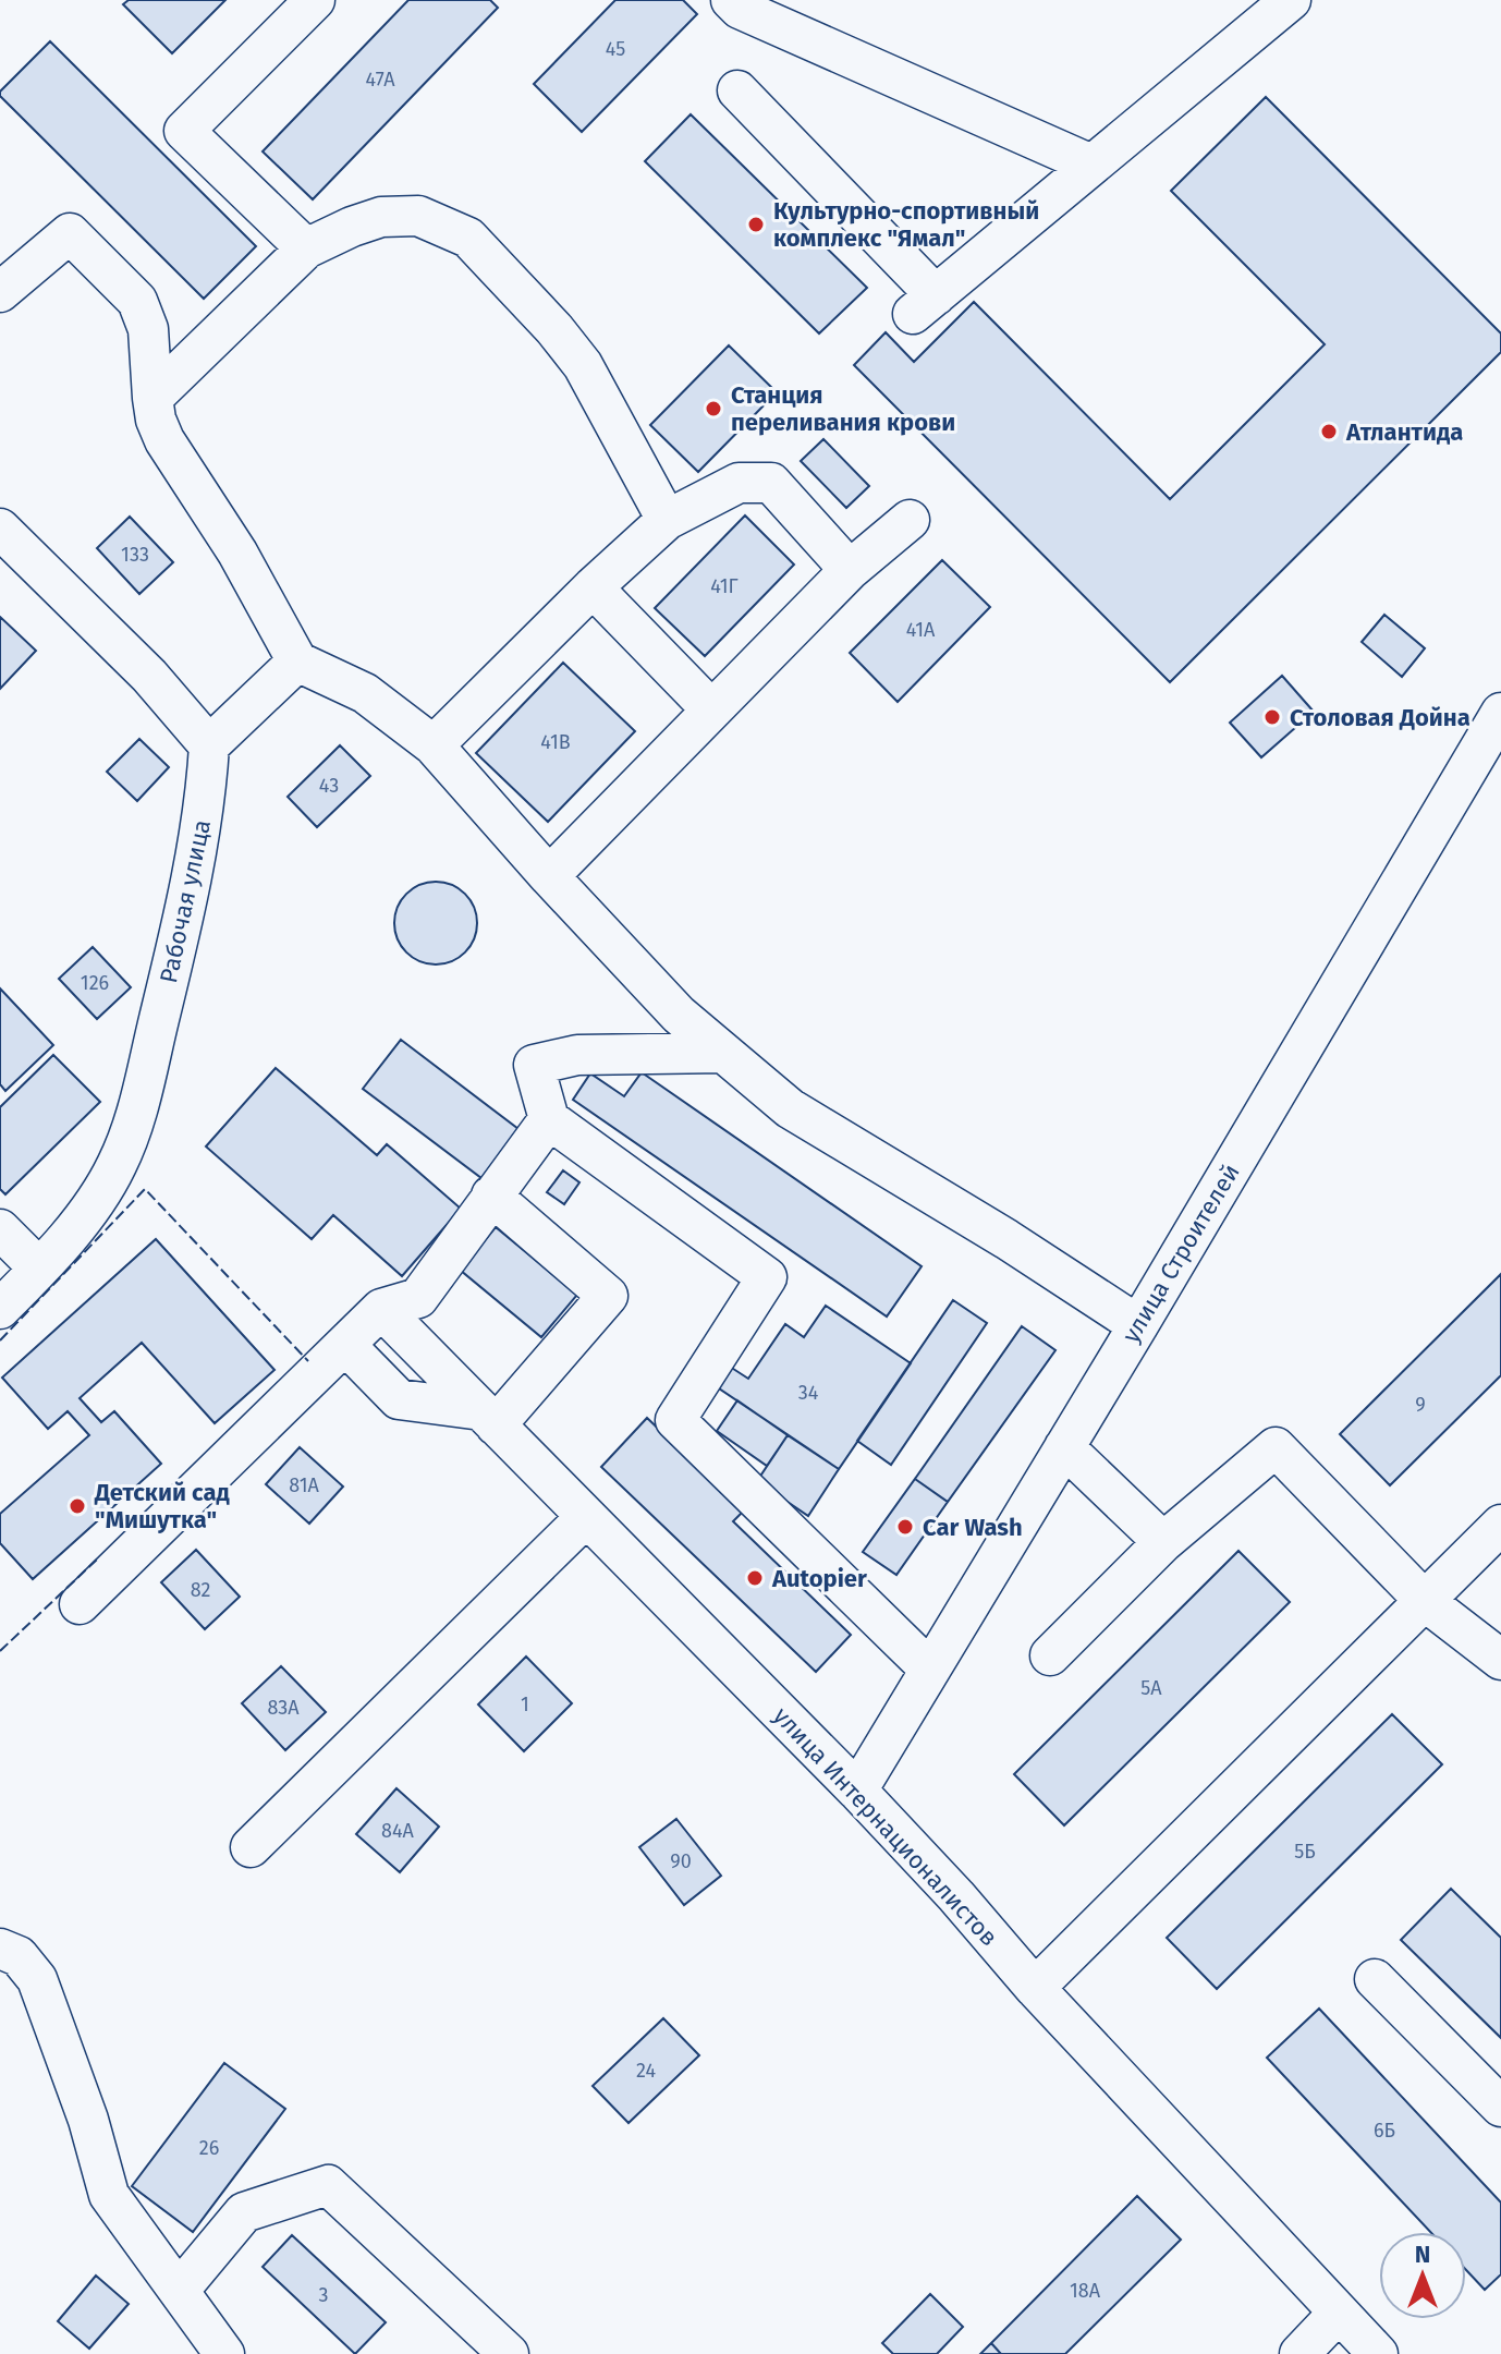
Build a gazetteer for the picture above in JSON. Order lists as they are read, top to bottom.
{
  "streets": {
    "street": ["Рабочая улица", "улица Строителей", "улица Интернационалистов"]
  },
  "crossings": [
    ["улица Строителей", "улица Интернационалистов"]
  ],
  "places": [
    "Культурно-спортивный комплекс \"Ямал\"",
    "Станция переливания крови",
    "Атлантида",
    "Столовая Дойна",
    "Детский сад \"Мишутка\"",
    "Car Wash",
    "Autopier"
  ],
  "house_numbers": [
    "45",
    "47А",
    "133",
    "41Г",
    "41А",
    "41В",
    "43",
    "126",
    "34",
    "9",
    "81А",
    "82",
    "5А",
    "1",
    "83А",
    "84А",
    "5Б",
    "90",
    "24",
    "6Б",
    "26",
    "18А",
    "3"
  ],
  "north": "top"
}
